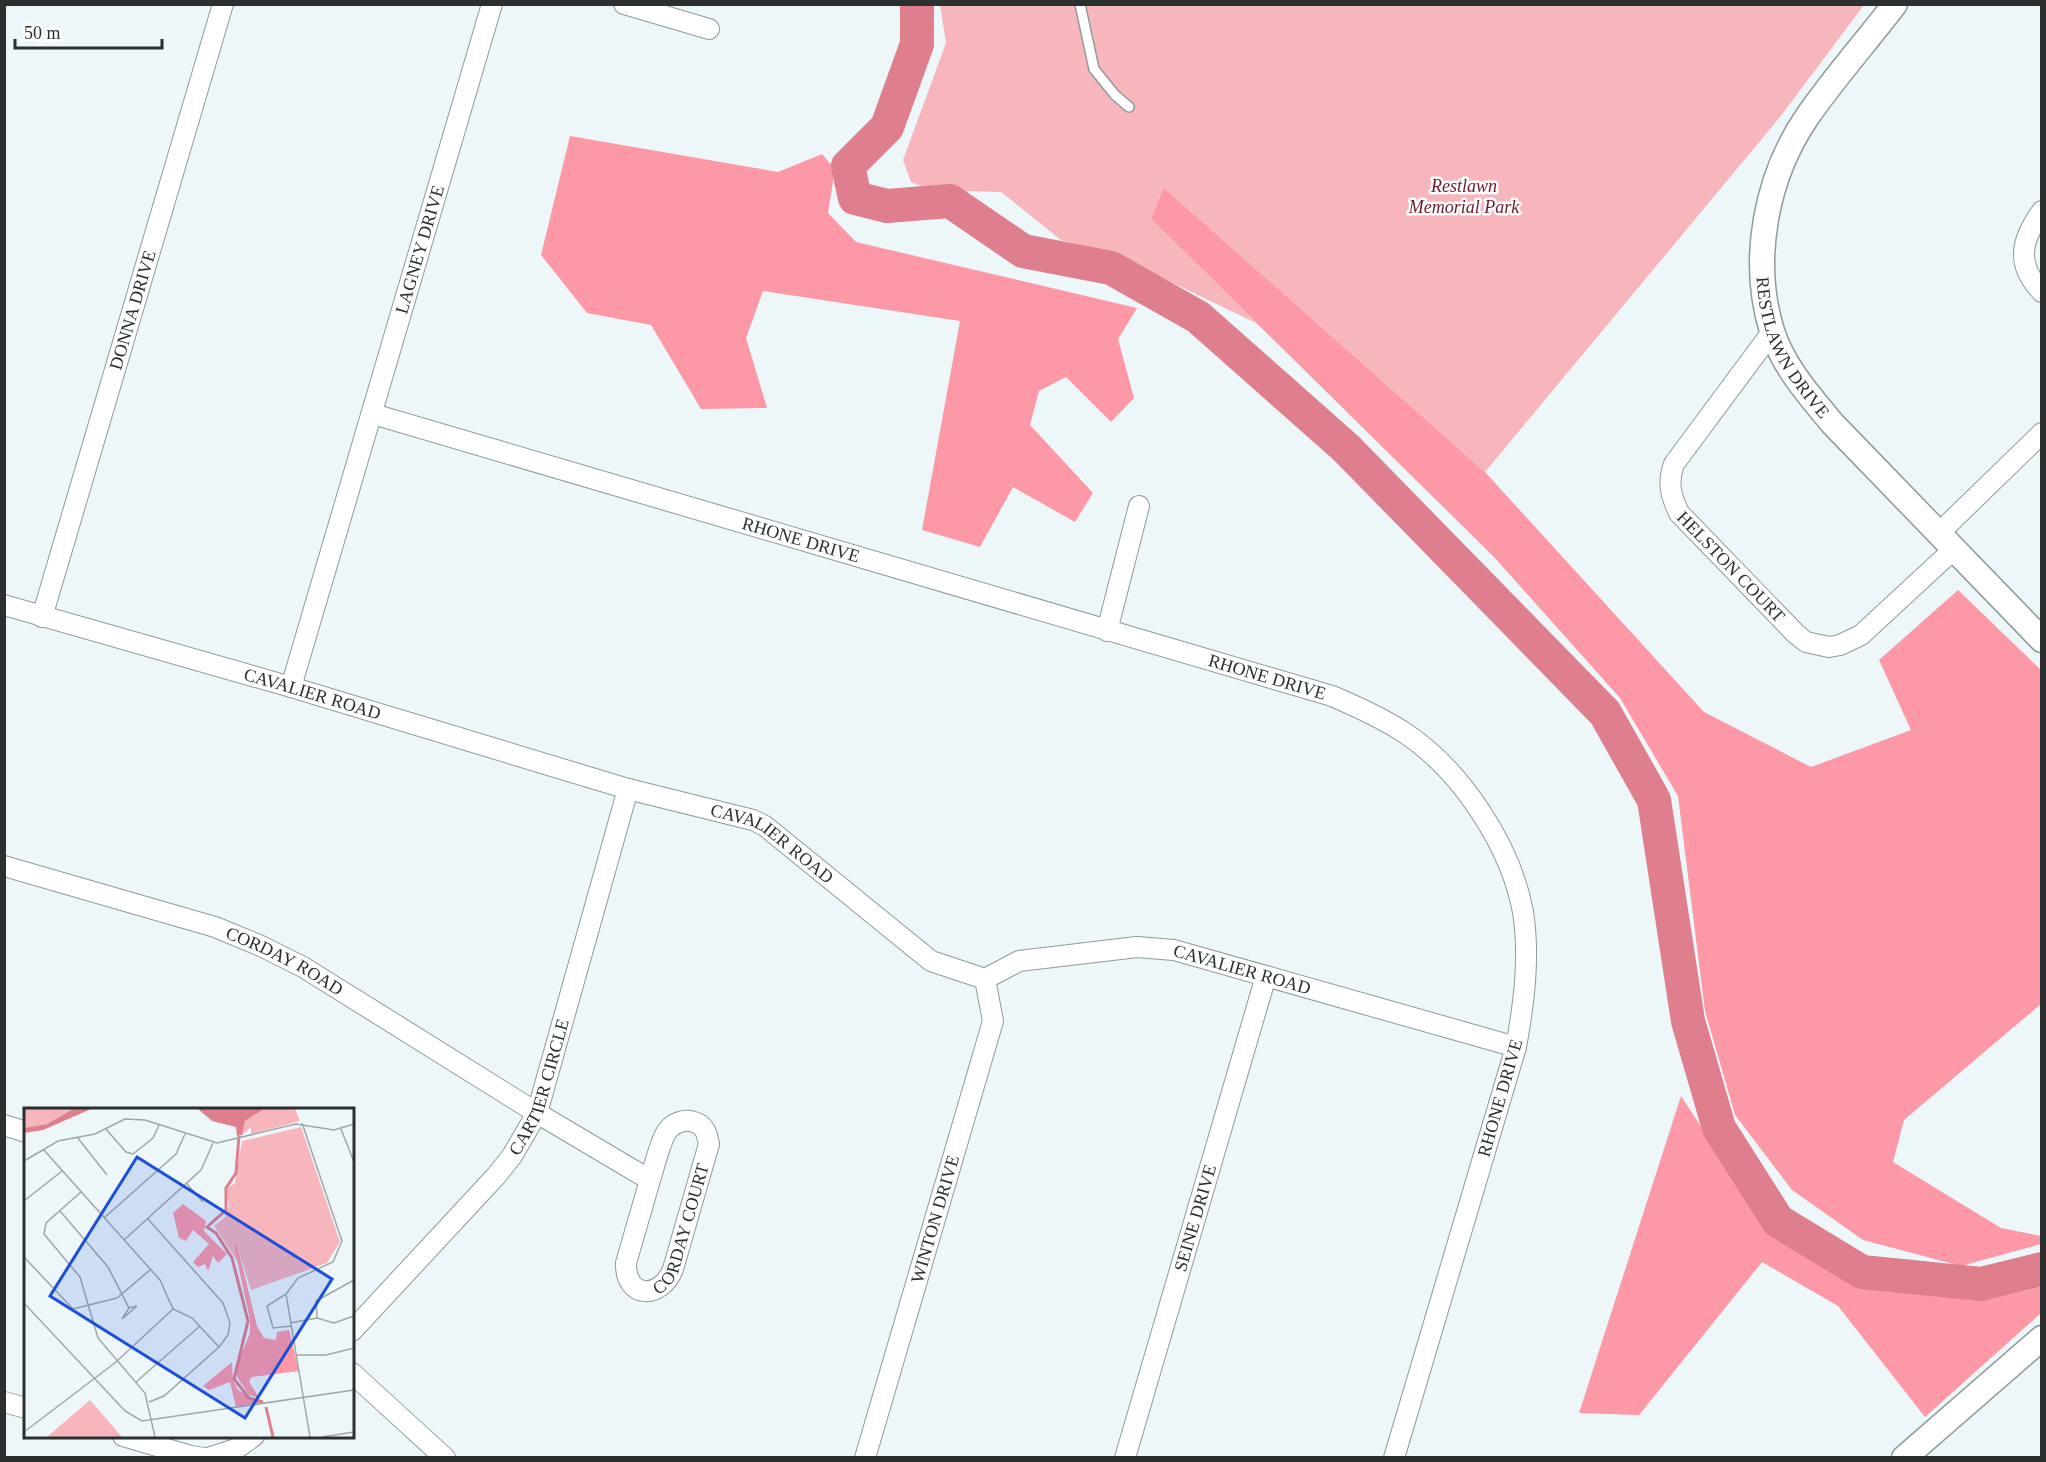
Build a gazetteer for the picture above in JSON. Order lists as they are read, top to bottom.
{
  "streets": {
    "street": [
      "LAGNEY DRIVE",
      "DONNA DRIVE",
      "RESTLAWN DRIVE",
      "RHONE DRIVE",
      "HELSTON COURT",
      "CAVALIER ROAD",
      "CORDAY ROAD",
      "CARTIER CIRCLE",
      "SEINE DRIVE",
      "WINTON DRIVE",
      "CORDAY COURT"
    ]
  },
  "crossings": [
    ["LAGNEY DRIVE", "RHONE DRIVE"],
    ["LAGNEY DRIVE", "CAVALIER ROAD"],
    ["DONNA DRIVE", "CAVALIER ROAD"],
    ["RESTLAWN DRIVE", "HELSTON COURT"],
    ["RHONE DRIVE", "CAVALIER ROAD"],
    ["CAVALIER ROAD", "CARTIER CIRCLE"],
    ["CAVALIER ROAD", "SEINE DRIVE"],
    ["CAVALIER ROAD", "WINTON DRIVE"],
    ["CORDAY ROAD", "CARTIER CIRCLE"]
  ],
  "parks": ["Restlawn Memorial Park"],
  "scale_bar": "50 m"
}
